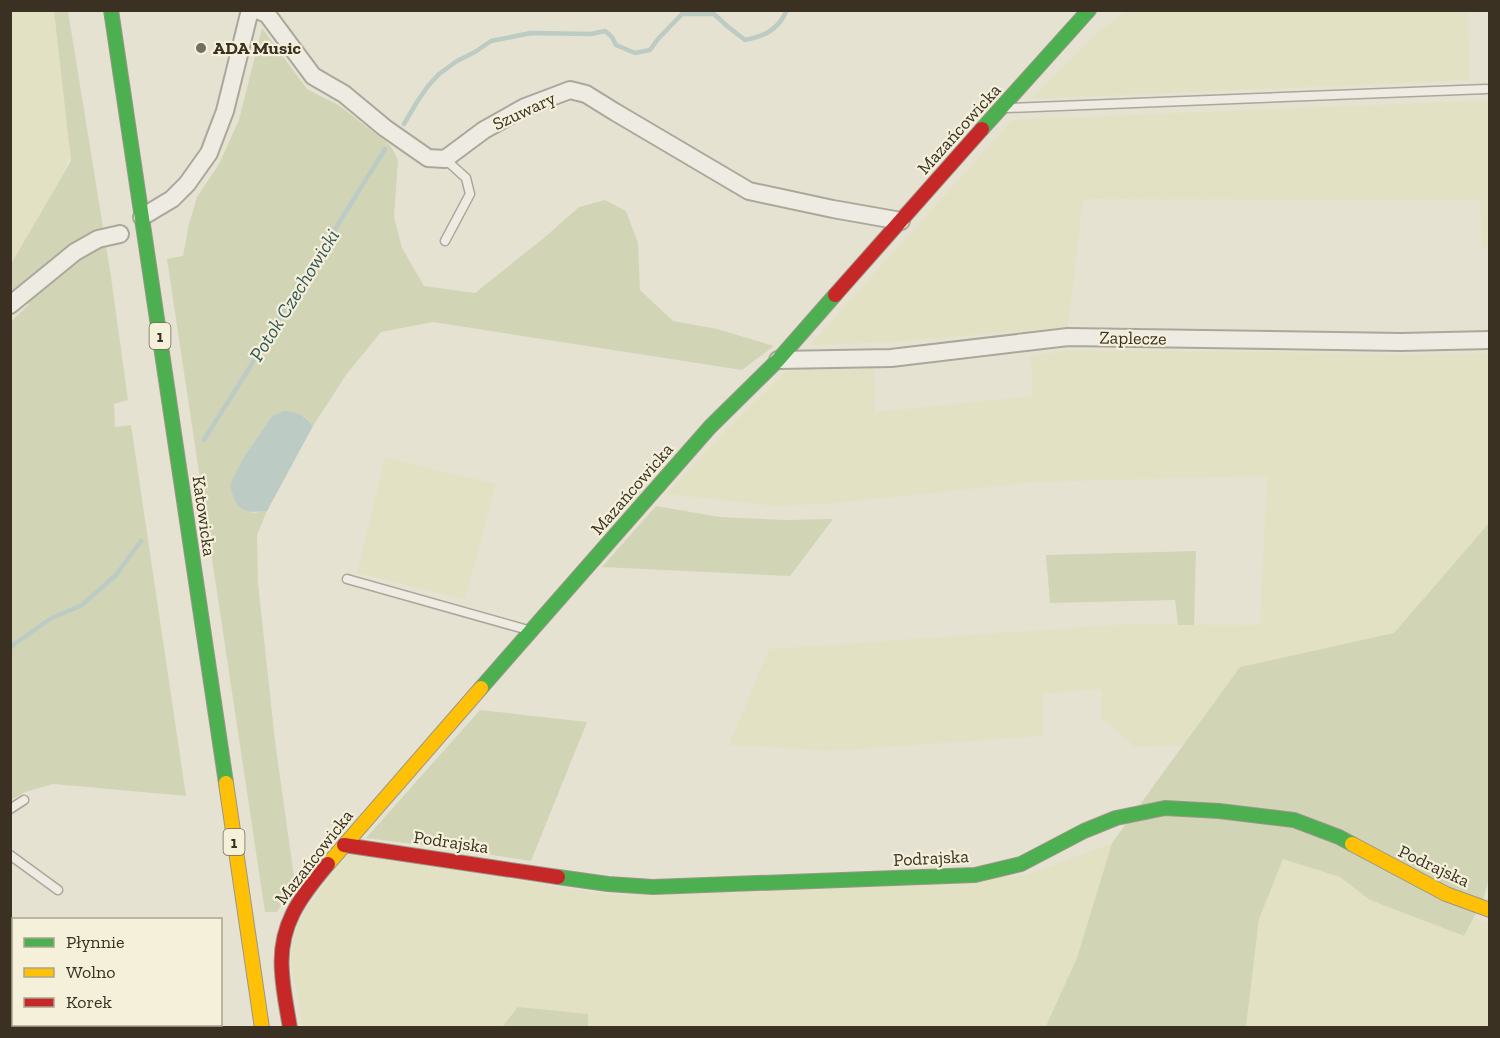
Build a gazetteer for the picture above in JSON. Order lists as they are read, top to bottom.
{
  "streets": {
    "street": [
      "Szuwary",
      "Mazańcowicka",
      "1",
      "Zaplecze",
      "Katowicka",
      "Podrajska"
    ]
  },
  "crossings": [
    ["Szuwary", "Mazańcowicka"],
    ["Mazańcowicka", "Zaplecze"],
    ["Mazańcowicka", "Podrajska"]
  ],
  "water": ["Potok Czechowicki"],
  "places": ["ADA Music"],
  "legend": ["Płynnie", "Wolno", "Korek"]
}
